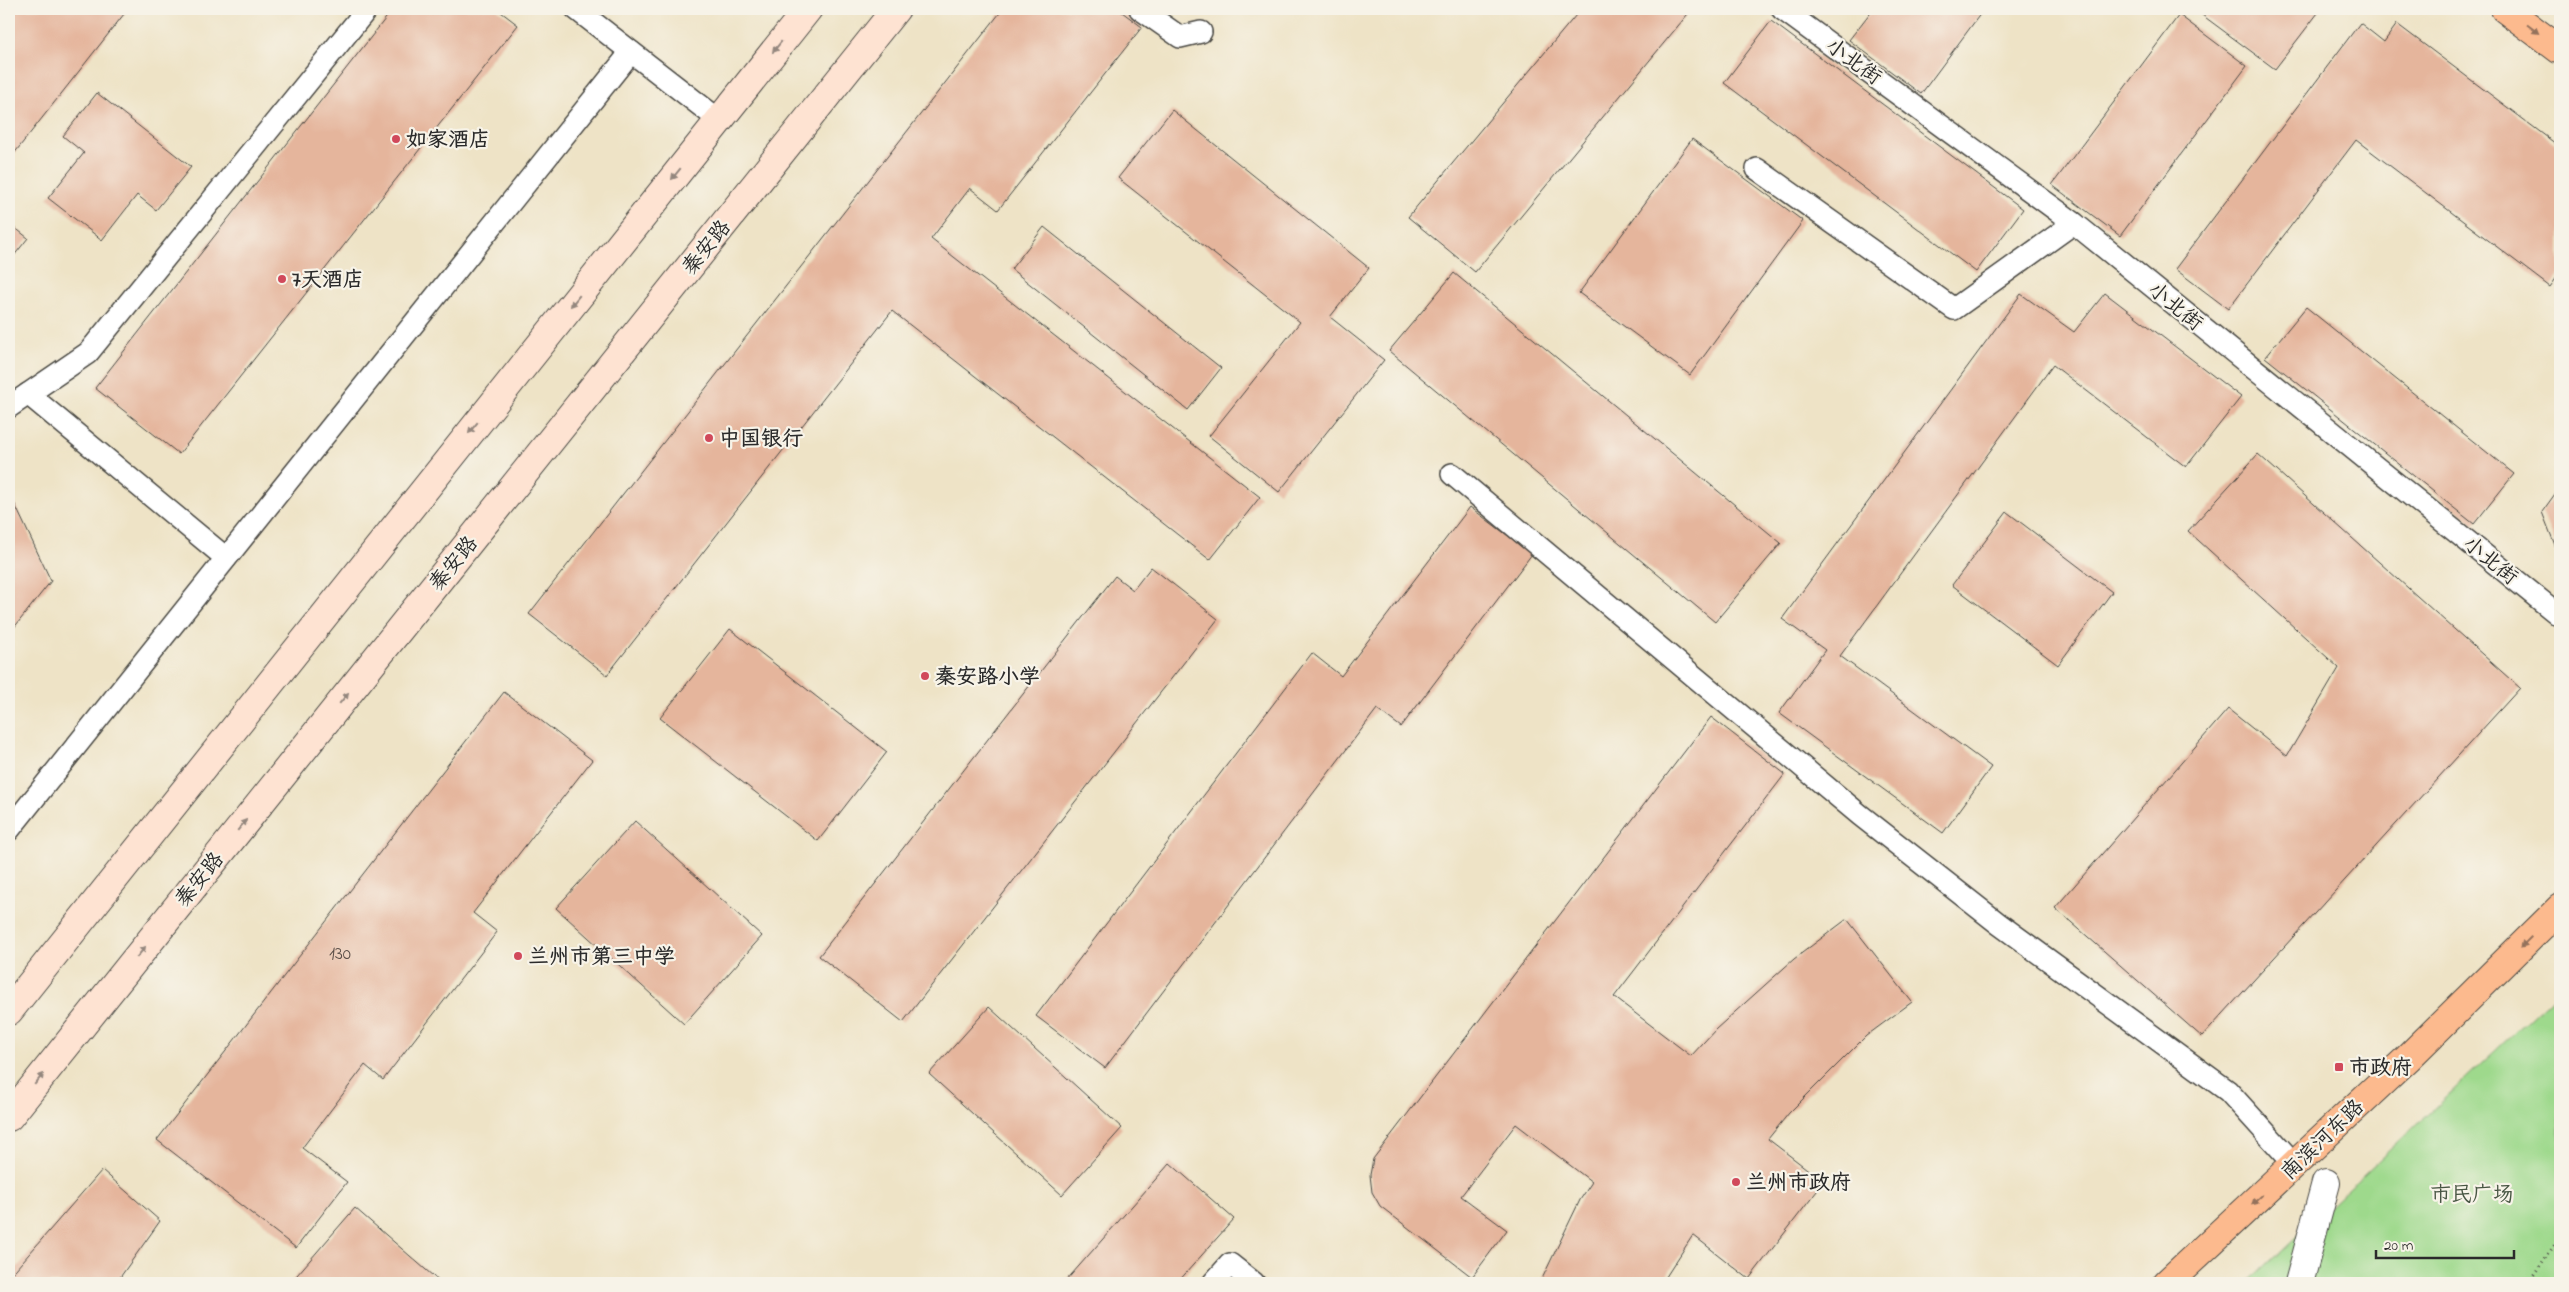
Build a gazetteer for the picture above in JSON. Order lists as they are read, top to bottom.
{
  "streets": {
    "main road": ["秦安路", "南滨河东路"],
    "lane": ["小北街"]
  },
  "one_way": ["南滨河东路"],
  "parks": ["市民广场"],
  "places": {
    "other": [
      "如家酒店",
      "7天酒店",
      "中国银行",
      "秦安路小学",
      "兰州市第三中学",
      "兰州市政府"
    ],
    "transit": ["市政府"]
  },
  "house_numbers": ["130"],
  "scale_bar": "20 m"
}
